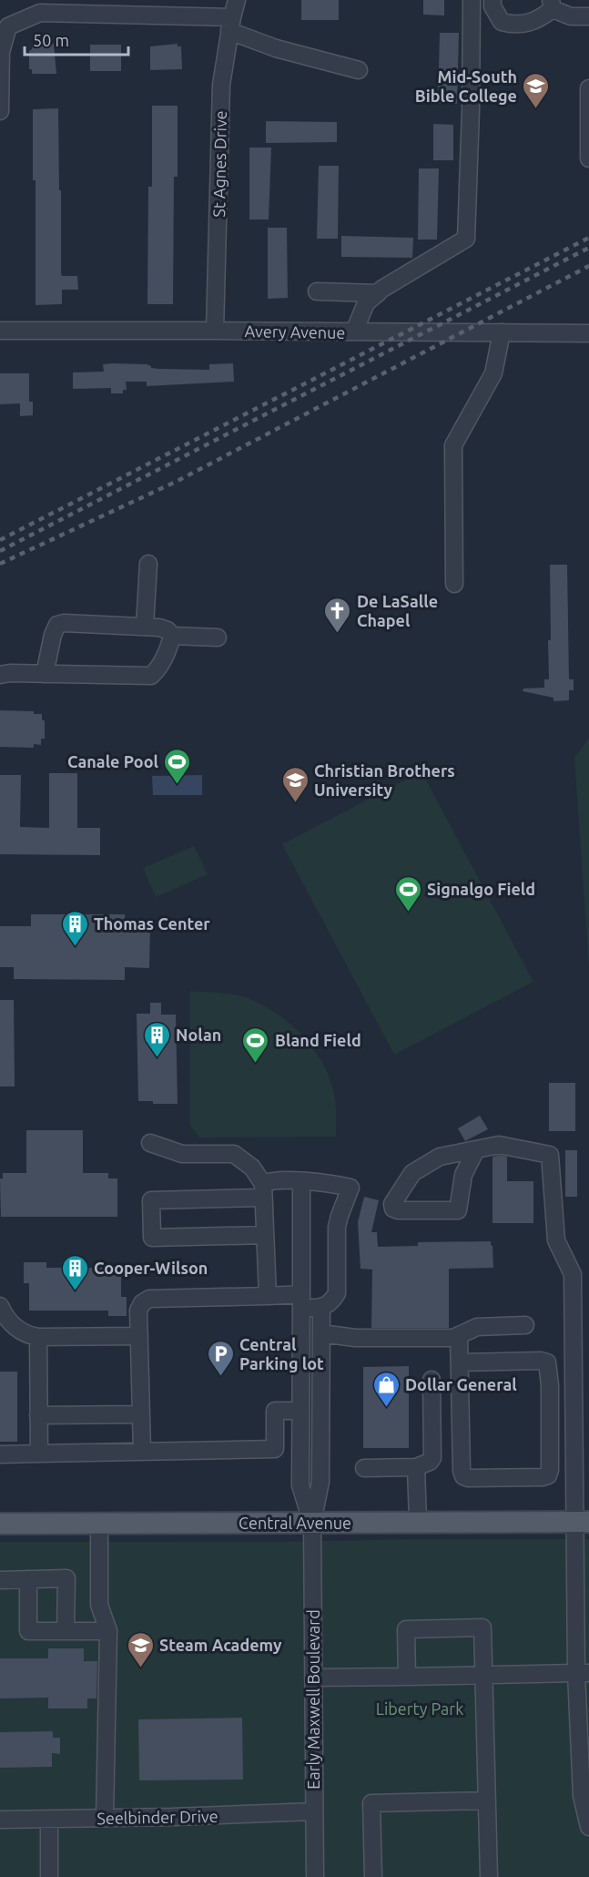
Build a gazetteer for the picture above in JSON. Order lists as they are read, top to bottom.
{
  "streets": {
    "main road": ["Central Avenue"],
    "street": [
      "St Agnes Drive",
      "Avery Avenue",
      "Early Maxwell Boulevard",
      "Seelbinder Drive"
    ]
  },
  "crossings": [
    ["St Agnes Drive", "Avery Avenue"],
    ["Central Avenue", "Early Maxwell Boulevard"],
    ["Early Maxwell Boulevard", "Seelbinder Drive"]
  ],
  "parks": ["Liberty Park"],
  "places": {
    "school or university": ["Mid-South Bible College", "Christian Brothers University", "Steam Academy"],
    "church": ["De LaSalle Chapel"],
    "sports": ["Canale Pool", "Signalgo Field", "Bland Field"],
    "building": ["Thomas Center", "Nolan", "Cooper-Wilson"],
    "parking": ["Central Parking lot"],
    "shop": ["Dollar General"]
  },
  "scale_bar": "50 m"
}
